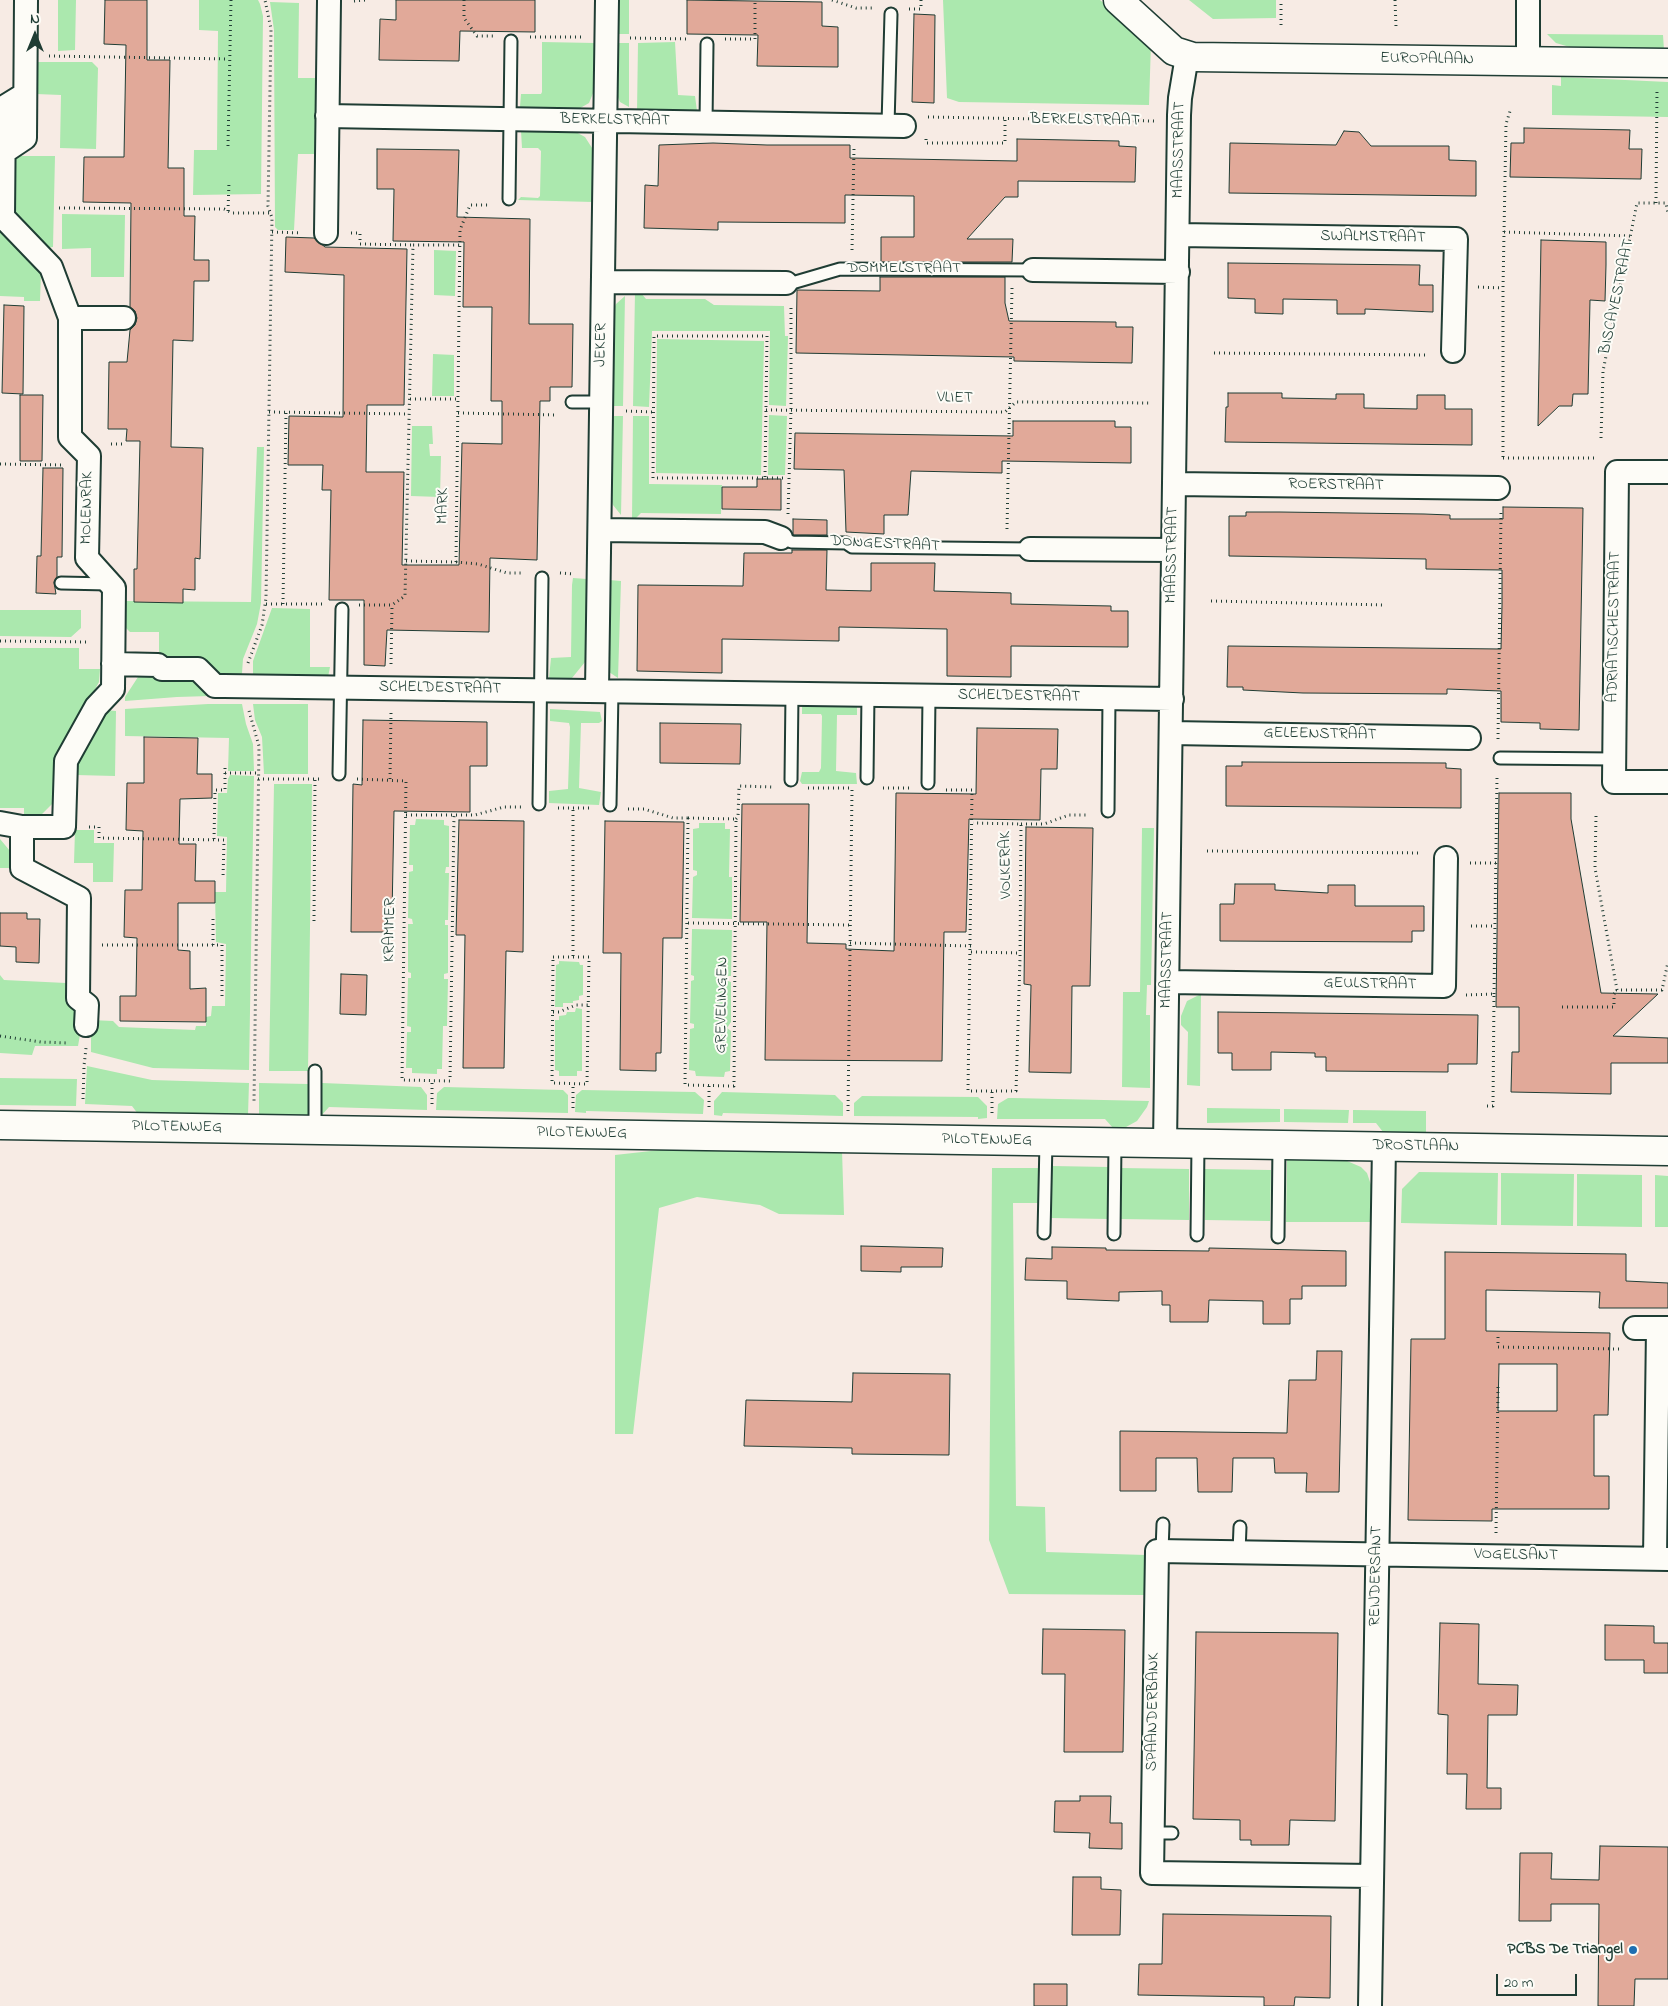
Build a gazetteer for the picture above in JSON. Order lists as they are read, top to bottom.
{
  "streets": {
    "street": [
      "EUROPALAAN",
      "BERKELSTRAAT",
      "MAASSTRAAT",
      "SWALMSTRAAT",
      "DOMMELSTRAAT",
      "JEKER",
      "ROERSTRAAT",
      "MOLENRAK",
      "DONGESTRAAT",
      "ADRIATISCHESTRAAT",
      "SCHELDESTRAAT",
      "GELEENSTRAAT",
      "GEULSTRAAT",
      "PILOTENWEG",
      "DROSTLAAN",
      "VOGELSANT",
      "REIJDERSANT",
      "SPAANDERBANK"
    ],
    "path": [
      "BISCAYESTRAAT",
      "VLIET",
      "MARK",
      "VOLKERAK",
      "KRAMMER",
      "GREVELINGEN"
    ]
  },
  "crossings": [
    ["EUROPALAAN", "MAASSTRAAT"],
    ["BERKELSTRAAT", "JEKER"],
    ["MAASSTRAAT", "SWALMSTRAAT"],
    ["MAASSTRAAT", "DOMMELSTRAAT"],
    ["MAASSTRAAT", "ROERSTRAAT"],
    ["MAASSTRAAT", "DONGESTRAAT"],
    ["MAASSTRAAT", "SCHELDESTRAAT"],
    ["MAASSTRAAT", "GELEENSTRAAT"],
    ["MAASSTRAAT", "GEULSTRAAT"],
    ["MAASSTRAAT", "PILOTENWEG"],
    ["MAASSTRAAT", "DROSTLAAN"],
    ["DOMMELSTRAAT", "JEKER"],
    ["JEKER", "DONGESTRAAT"],
    ["JEKER", "SCHELDESTRAAT"],
    ["PILOTENWEG", "DROSTLAAN"],
    ["DROSTLAAN", "REIJDERSANT"],
    ["VOGELSANT", "REIJDERSANT"],
    ["REIJDERSANT", "SPAANDERBANK"]
  ],
  "places": ["PCBS De Triangel"],
  "scale_bar": "20 m",
  "north": "top"
}
